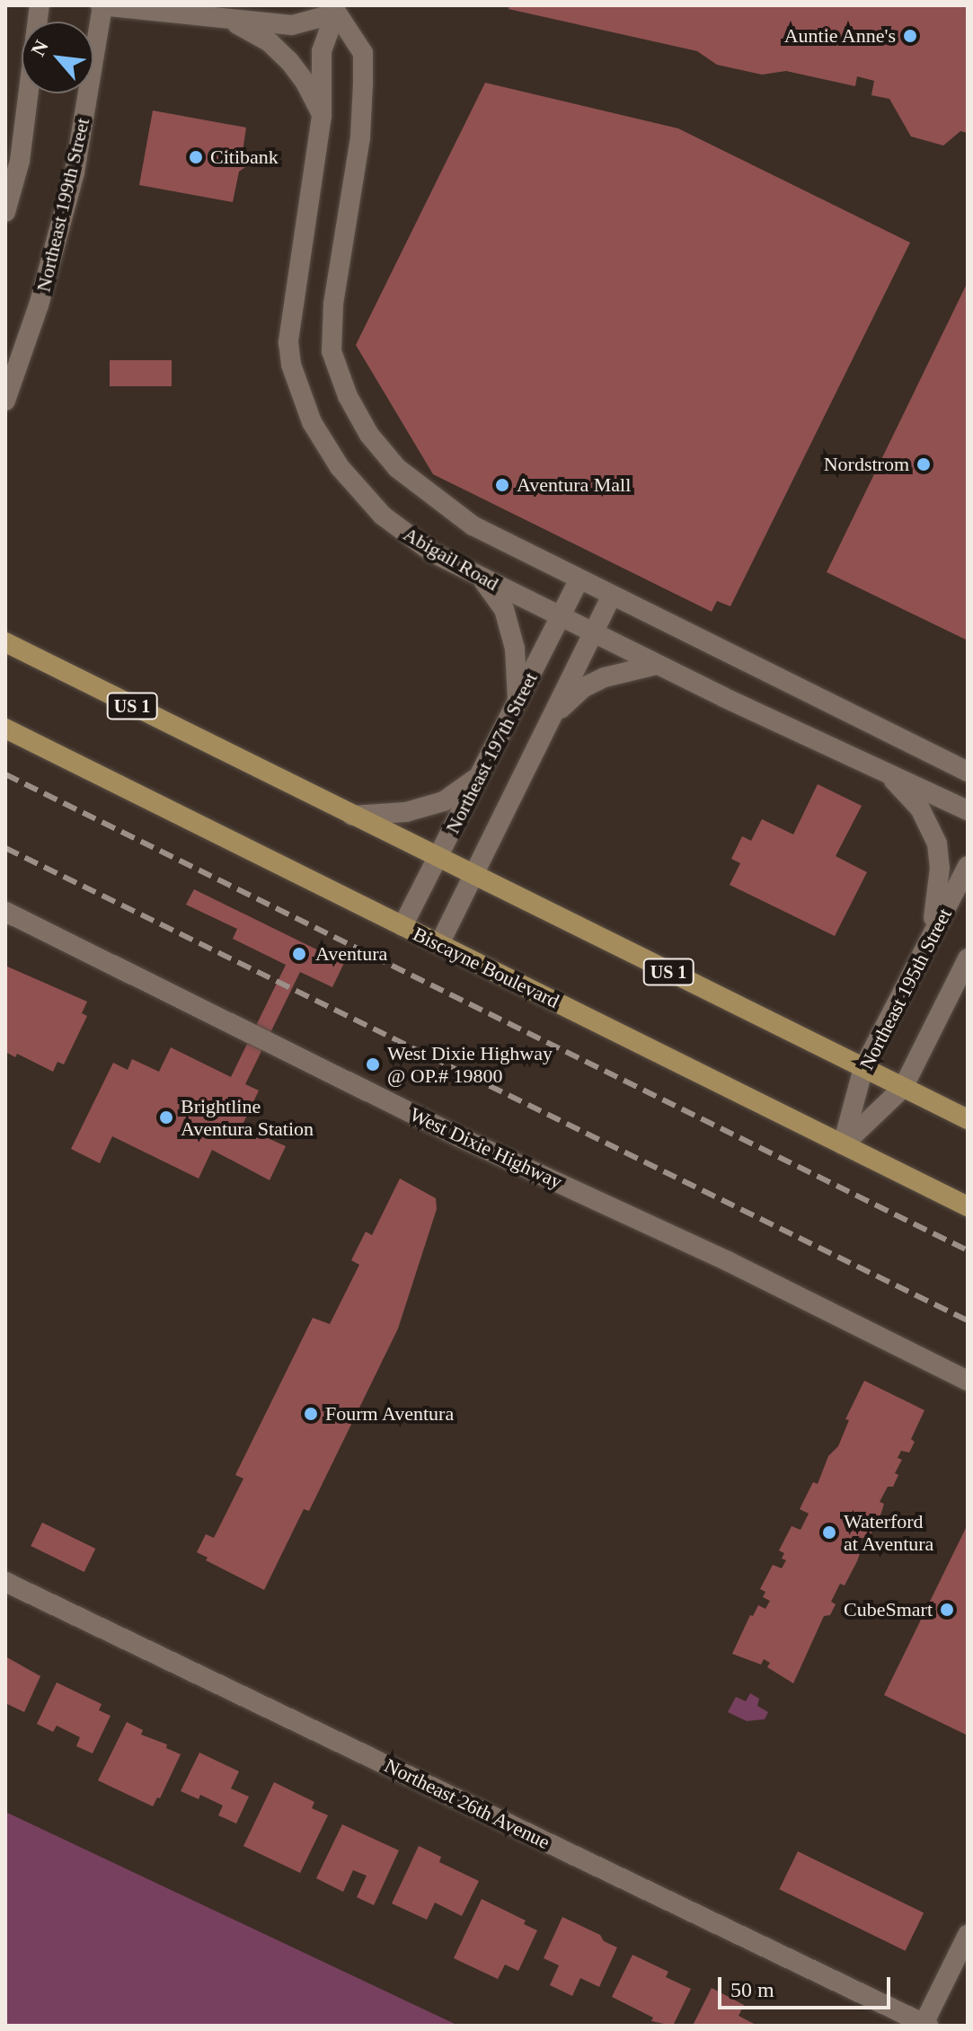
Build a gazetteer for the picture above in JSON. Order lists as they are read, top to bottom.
{
  "streets": {
    "main road": ["US 1", "Biscayne Boulevard"],
    "street": [
      "Northeast 199th Street",
      "Abigail Road",
      "Northeast 197th Street",
      "Northeast 195th Street",
      "West Dixie Highway",
      "Northeast 26th Avenue"
    ]
  },
  "crossings": [
    ["Abigail Road", "Northeast 197th Street"],
    ["US 1", "Northeast 197th Street"],
    ["US 1", "Northeast 195th Street"],
    ["Northeast 197th Street", "Biscayne Boulevard"],
    ["Biscayne Boulevard", "Northeast 195th Street"]
  ],
  "places": [
    "Auntie Anne's",
    "Citibank",
    "Nordstrom",
    "Aventura Mall",
    "Aventura",
    "West Dixie Highway @ OP.# 19800",
    "Brightline Aventura Station",
    "Fourm Aventura",
    "Waterford at Aventura",
    "CubeSmart"
  ],
  "scale_bar": "50 m",
  "north": "top left"
}
